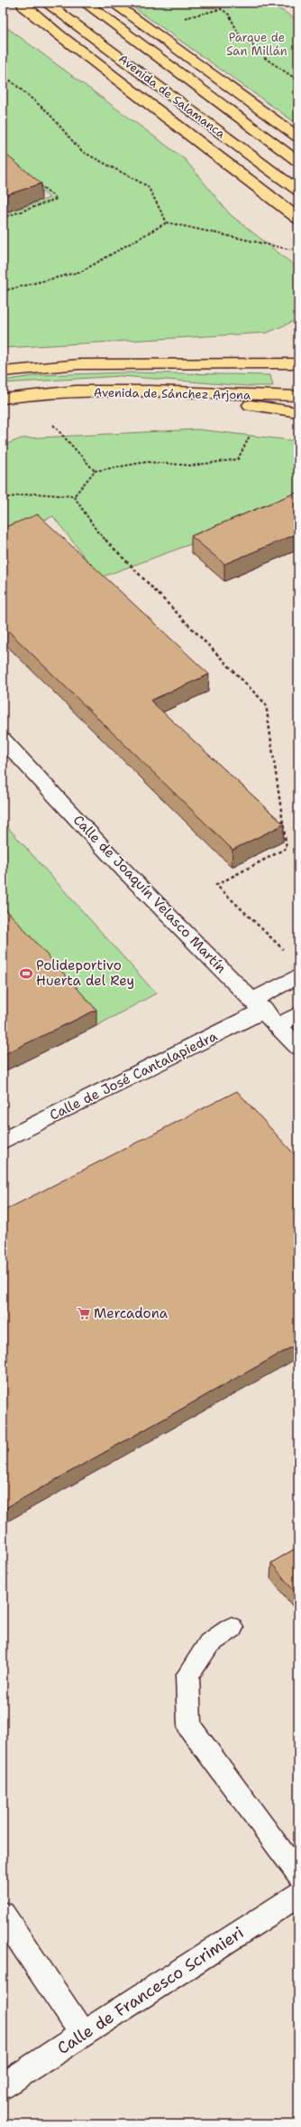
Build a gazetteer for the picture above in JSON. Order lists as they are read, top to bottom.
{
  "streets": {
    "main road": ["Avenida de Salamanca", "Avenida de Sánchez Arjona"],
    "street": ["Calle de Joaquín Velasco Martín", "Calle de José Cantalapiedra", "Calle de Francesco Scrimieri"]
  },
  "crossings": [
    ["Calle de Joaquín Velasco Martín", "Calle de José Cantalapiedra"]
  ],
  "parks": ["Parque de San Millán"],
  "places": {
    "sports": ["Polideportivo Huerta del Rey"],
    "supermarket": ["Mercadona"]
  }
}
